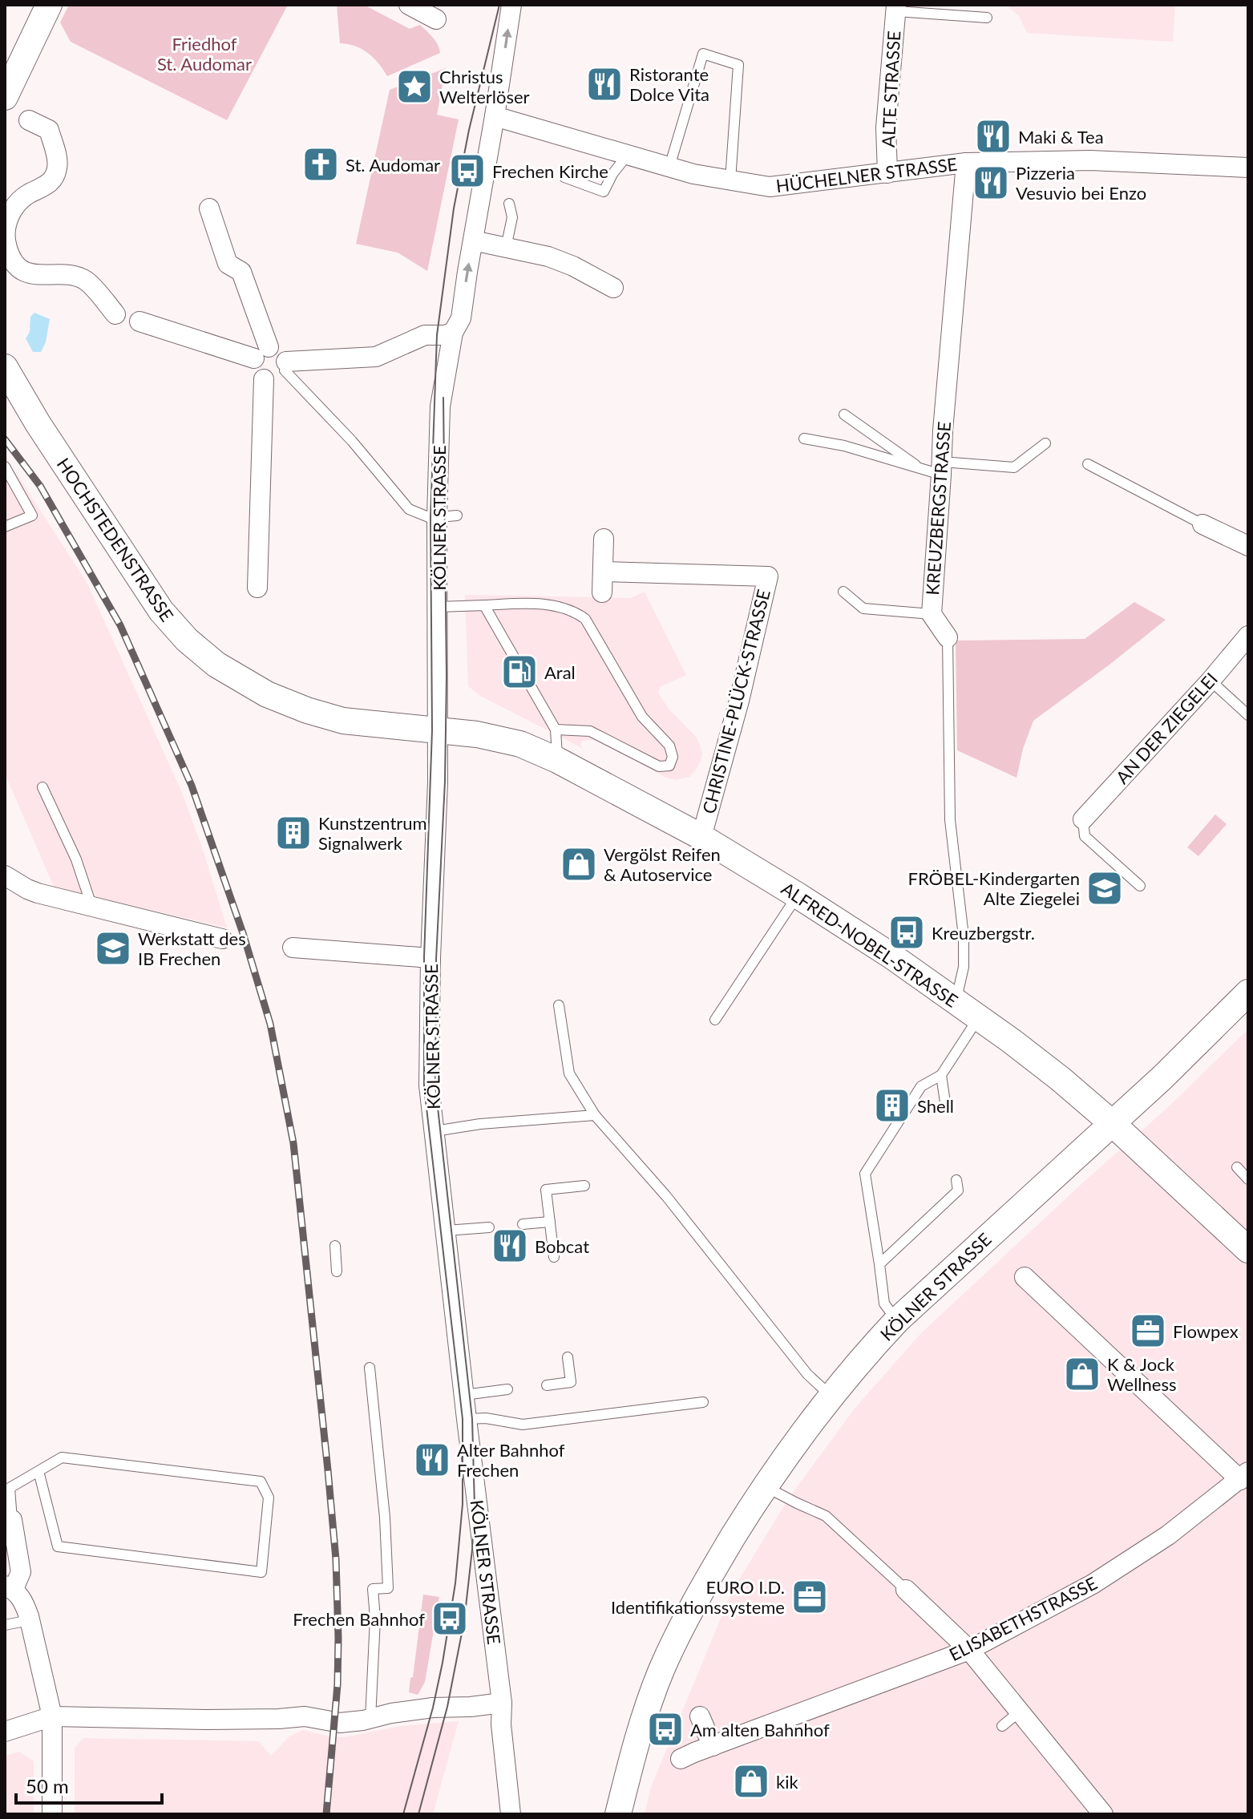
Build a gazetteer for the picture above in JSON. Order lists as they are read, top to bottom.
{
  "streets": {
    "street": [
      "ALTE STRASSE",
      "HÜCHELNER STRASSE",
      "KREUZBERGSTRASSE",
      "KÖLNER STRASSE",
      "HOCHSTEDENSTRASSE",
      "CHRISTINE-PLÜCK-STRASSE",
      "AN DER ZIEGELEI",
      "ALFRED-NOBEL-STRASSE",
      "ELISABETHSTRASSE"
    ]
  },
  "crossings": [
    ["ALTE STRASSE", "HÜCHELNER STRASSE"],
    ["HÜCHELNER STRASSE", "KREUZBERGSTRASSE"],
    ["HÜCHELNER STRASSE", "KÖLNER STRASSE"],
    ["KREUZBERGSTRASSE", "ALFRED-NOBEL-STRASSE"],
    ["KÖLNER STRASSE", "HOCHSTEDENSTRASSE"],
    ["KÖLNER STRASSE", "ALFRED-NOBEL-STRASSE"],
    ["HOCHSTEDENSTRASSE", "ALFRED-NOBEL-STRASSE"],
    ["CHRISTINE-PLÜCK-STRASSE", "ALFRED-NOBEL-STRASSE"]
  ],
  "parks": ["Friedhof St. Audomar"],
  "places": {
    "restaurant": [
      "Ristorante Dolce Vita",
      "Maki & Tea",
      "Pizzeria Vesuvio bei Enzo",
      "Bobcat",
      "Alter Bahnhof Frechen"
    ],
    "place": ["Christus Welterlöser"],
    "church": ["St. Audomar"],
    "bus stop": [
      "Frechen Kirche",
      "Kreuzbergstr.",
      "Frechen Bahnhof",
      "Am alten Bahnhof"
    ],
    "fuel station": ["Aral"],
    "building": ["Kunstzentrum Signalwerk", "Shell"],
    "shop": ["Vergölst Reifen & Autoservice", "K & Jock Wellness", "kik"],
    "school or university": ["FRÖBEL-Kindergarten Alte Ziegelei", "Werkstatt des IB Frechen"],
    "office": ["Flowpex", "EURO I.D. Identifikationssysteme"]
  },
  "scale_bar": "50 m"
}
